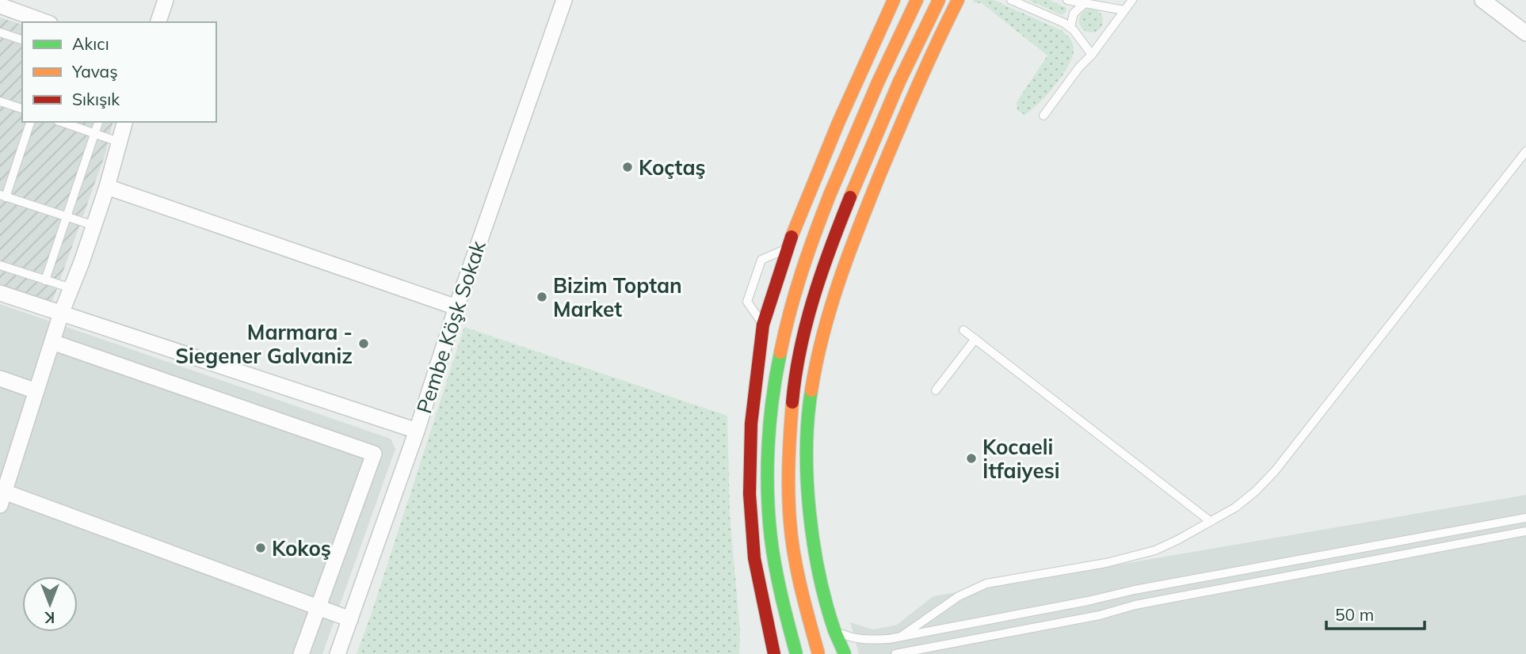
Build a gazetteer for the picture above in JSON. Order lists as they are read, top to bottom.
{
  "streets": {
    "street": ["Pembe Köşk Sokak"]
  },
  "places": [
    "Koçtaş",
    "Bizim Toptan Market",
    "Marmara - Siegener Galvaniz",
    "Kocaeli İtfaiyesi",
    "Kokoş"
  ],
  "legend": ["Akıcı", "Yavaş", "Sıkışık"],
  "scale_bar": "50 m",
  "north": "bottom"
}
